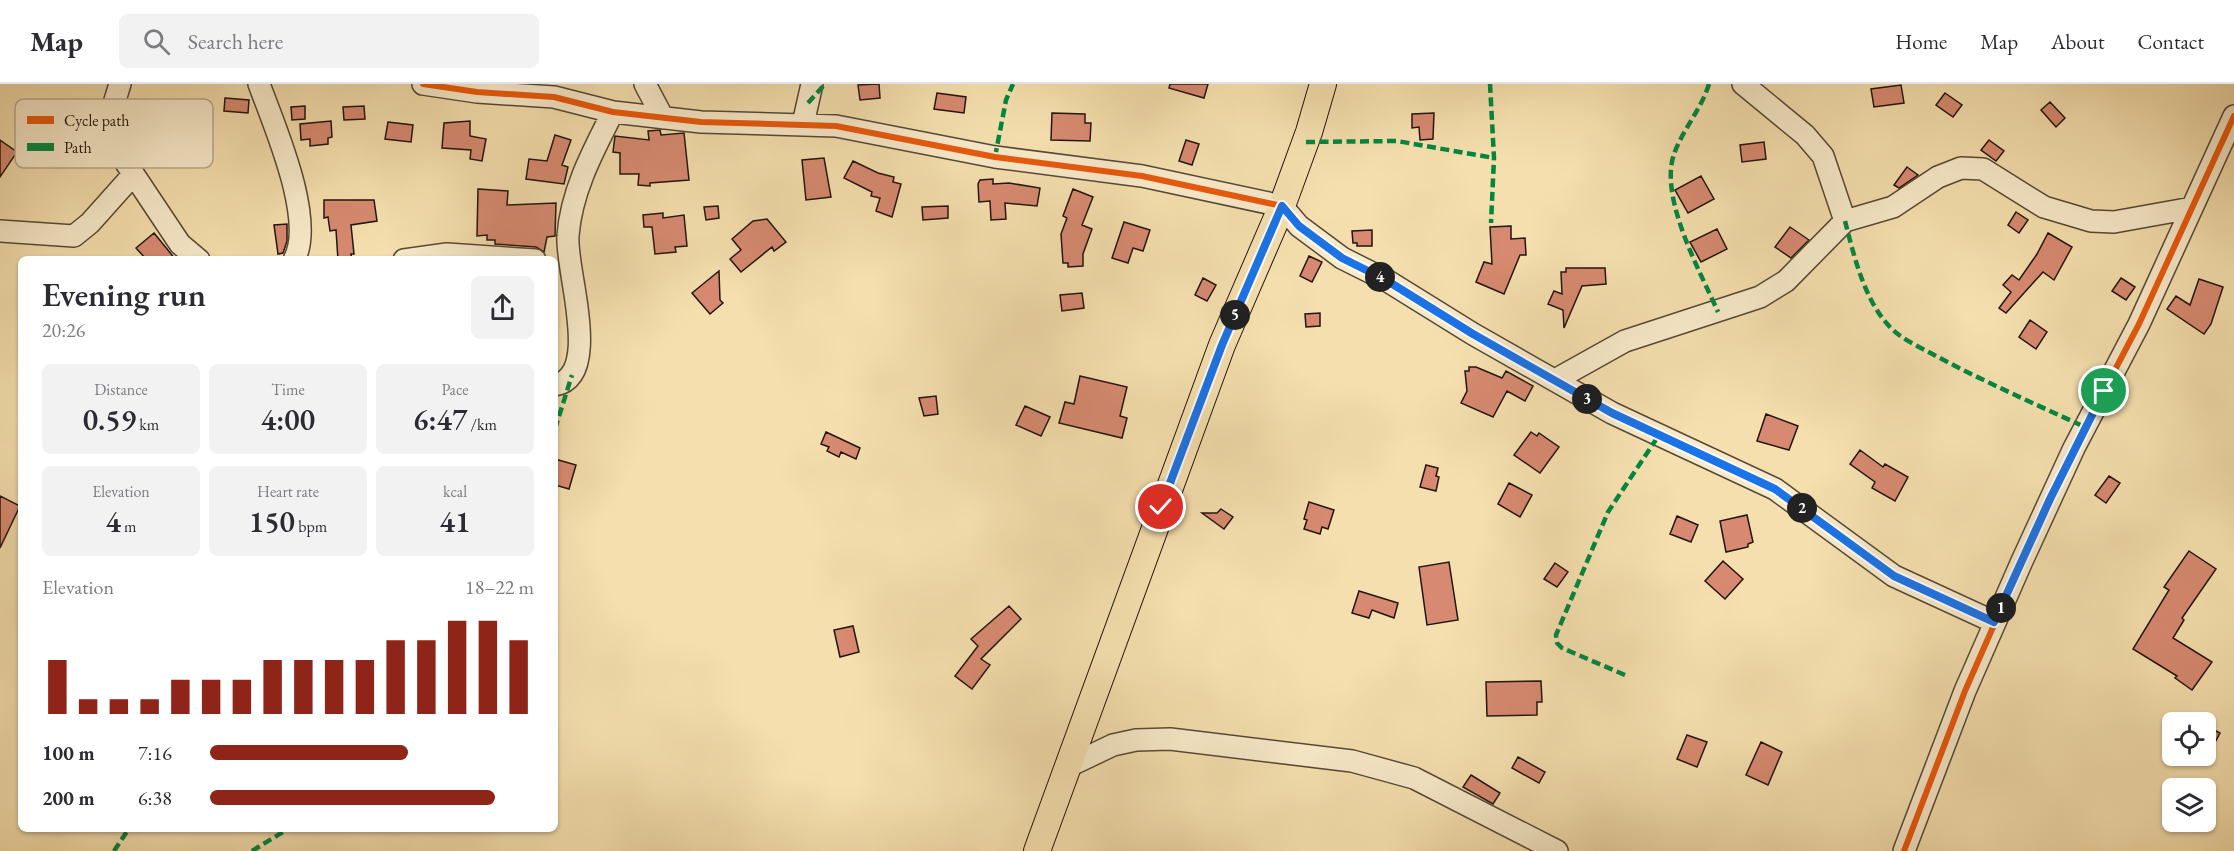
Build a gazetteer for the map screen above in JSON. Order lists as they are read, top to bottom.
{
  "legend": ["Cycle path", "Path"],
  "page": {
    "header": "Map",
    "search": "Search here",
    "nav": [
      "Home",
      "Map",
      "About",
      "Contact"
    ],
    "heading": ["Evening run", "20:26"],
    "pins": [
      "4",
      "5",
      "3",
      "2",
      "1"
    ],
    "stats": [
      ["Distance", "0.59 km"],
      ["Time", "4:00"],
      ["Pace", "6:47 /km"],
      ["Elevation", "4 m"],
      ["Heart rate", "150 bpm"],
      ["kcal", "41"]
    ],
    "chart": ["Elevation", "18–22 m"],
    "list": [
      {
        "name": "100 m",
        "note": "7:16"
      },
      {
        "name": "200 m",
        "note": "6:38"
      }
    ]
  }
}
